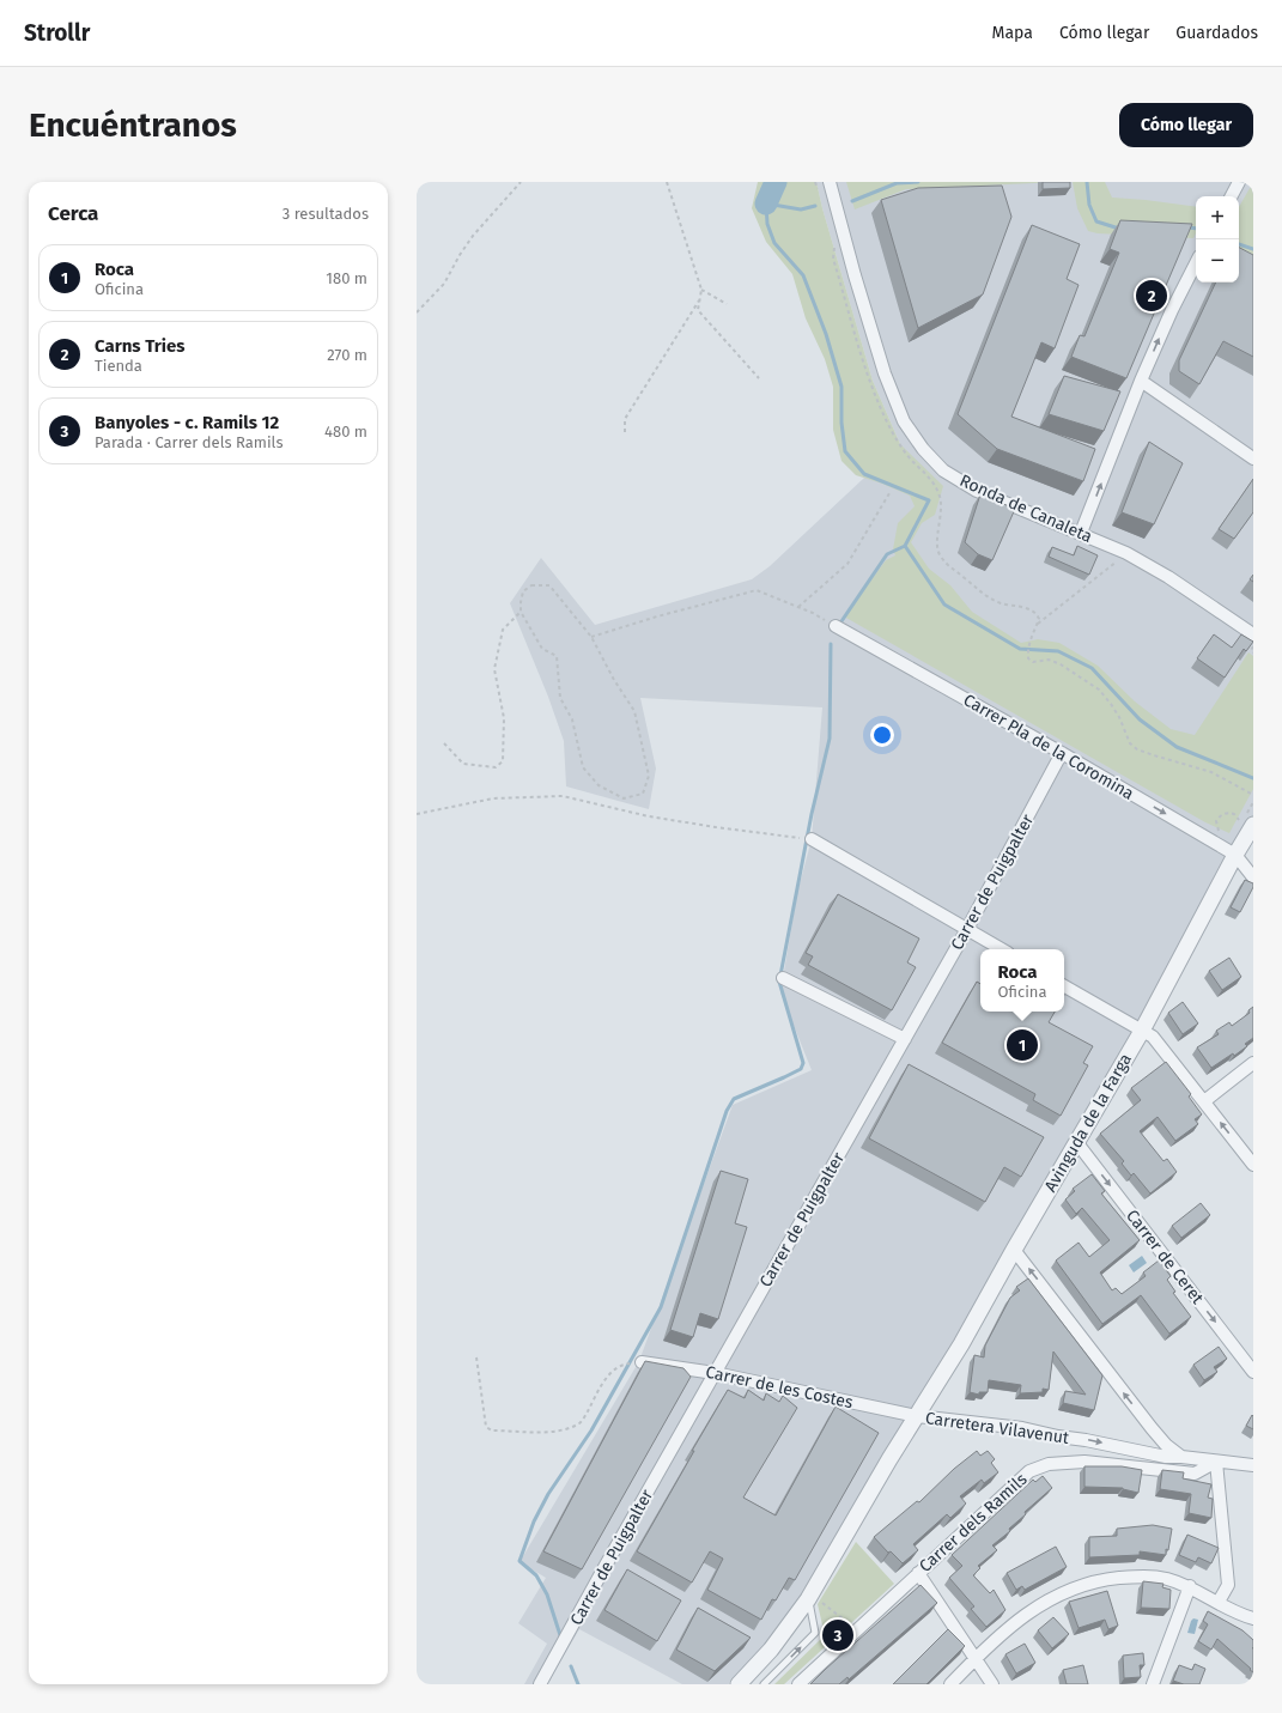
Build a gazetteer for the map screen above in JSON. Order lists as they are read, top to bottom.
{
  "streets": {
    "street": [
      "Ronda de Canaleta",
      "Carrer Pla de la Coromina",
      "Carrer de Puigpalter",
      "Avinguda de la Farga",
      "Carrer de Ceret",
      "Carrer de les Costes",
      "Carretera Vilavenut",
      "Carrer dels Ramils"
    ]
  },
  "crossings": [
    ["Carrer Pla de la Coromina", "Carrer de Puigpalter"],
    ["Carrer Pla de la Coromina", "Avinguda de la Farga"],
    ["Carrer de Puigpalter", "Carrer de les Costes"],
    ["Avinguda de la Farga", "Carrer de Ceret"],
    ["Avinguda de la Farga", "Carrer de les Costes"],
    ["Avinguda de la Farga", "Carretera Vilavenut"],
    ["Carrer de les Costes", "Carretera Vilavenut"],
    ["Carretera Vilavenut", "Carrer dels Ramils"]
  ],
  "one_way": ["Carrer Pla de la Coromina", "Carrer de Ceret"],
  "page": {
    "header": "Strollr",
    "nav": ["Mapa", "Cómo llegar", "Guardados"],
    "buttons": "Cómo llegar",
    "title": "Encuéntranos",
    "heading": ["Cerca", "3 resultados"],
    "map_buttons": ["+", "−"],
    "list": [
      {
        "mark": "1",
        "name": "Roca",
        "note": "Oficina",
        "value": "180 m"
      },
      {
        "mark": "2",
        "name": "Carns Tries",
        "note": "Tienda",
        "value": "270 m"
      },
      {
        "mark": "3",
        "name": "Banyoles - c. Ramils 12",
        "note": "Parada · Carrer dels Ramils",
        "value": "480 m"
      }
    ],
    "pins": ["2", "1", "3"],
    "popup": ["Roca", "Oficina"]
  }
}
